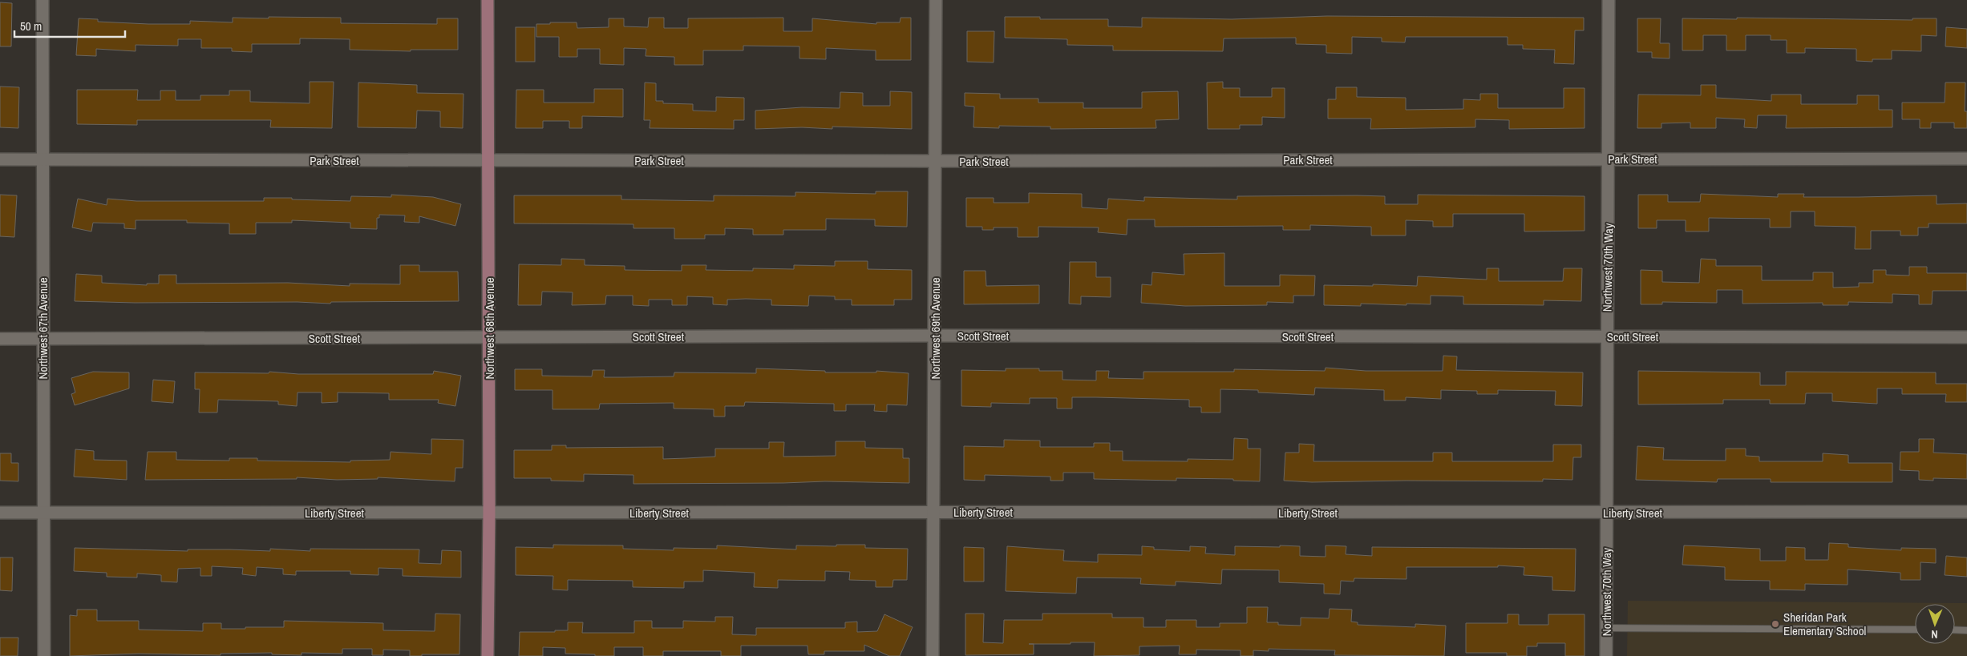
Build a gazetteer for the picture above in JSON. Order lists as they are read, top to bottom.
{
  "streets": {
    "street": [
      "Park Street",
      "Northwest 70th Way",
      "Northwest 67th Avenue",
      "Northwest 68th Avenue",
      "Northwest 69th Avenue",
      "Scott Street",
      "Liberty Street"
    ]
  },
  "crossings": [
    ["Park Street", "Northwest 70th Way"],
    ["Park Street", "Northwest 67th Avenue"],
    ["Park Street", "Northwest 68th Avenue"],
    ["Park Street", "Northwest 69th Avenue"],
    ["Northwest 70th Way", "Scott Street"],
    ["Northwest 70th Way", "Liberty Street"],
    ["Northwest 67th Avenue", "Scott Street"],
    ["Northwest 67th Avenue", "Liberty Street"],
    ["Northwest 68th Avenue", "Scott Street"],
    ["Northwest 68th Avenue", "Liberty Street"],
    ["Northwest 69th Avenue", "Scott Street"],
    ["Northwest 69th Avenue", "Liberty Street"]
  ],
  "places": ["Sheridan Park Elementary School"],
  "scale_bar": "50 m",
  "north": "bottom"
}
